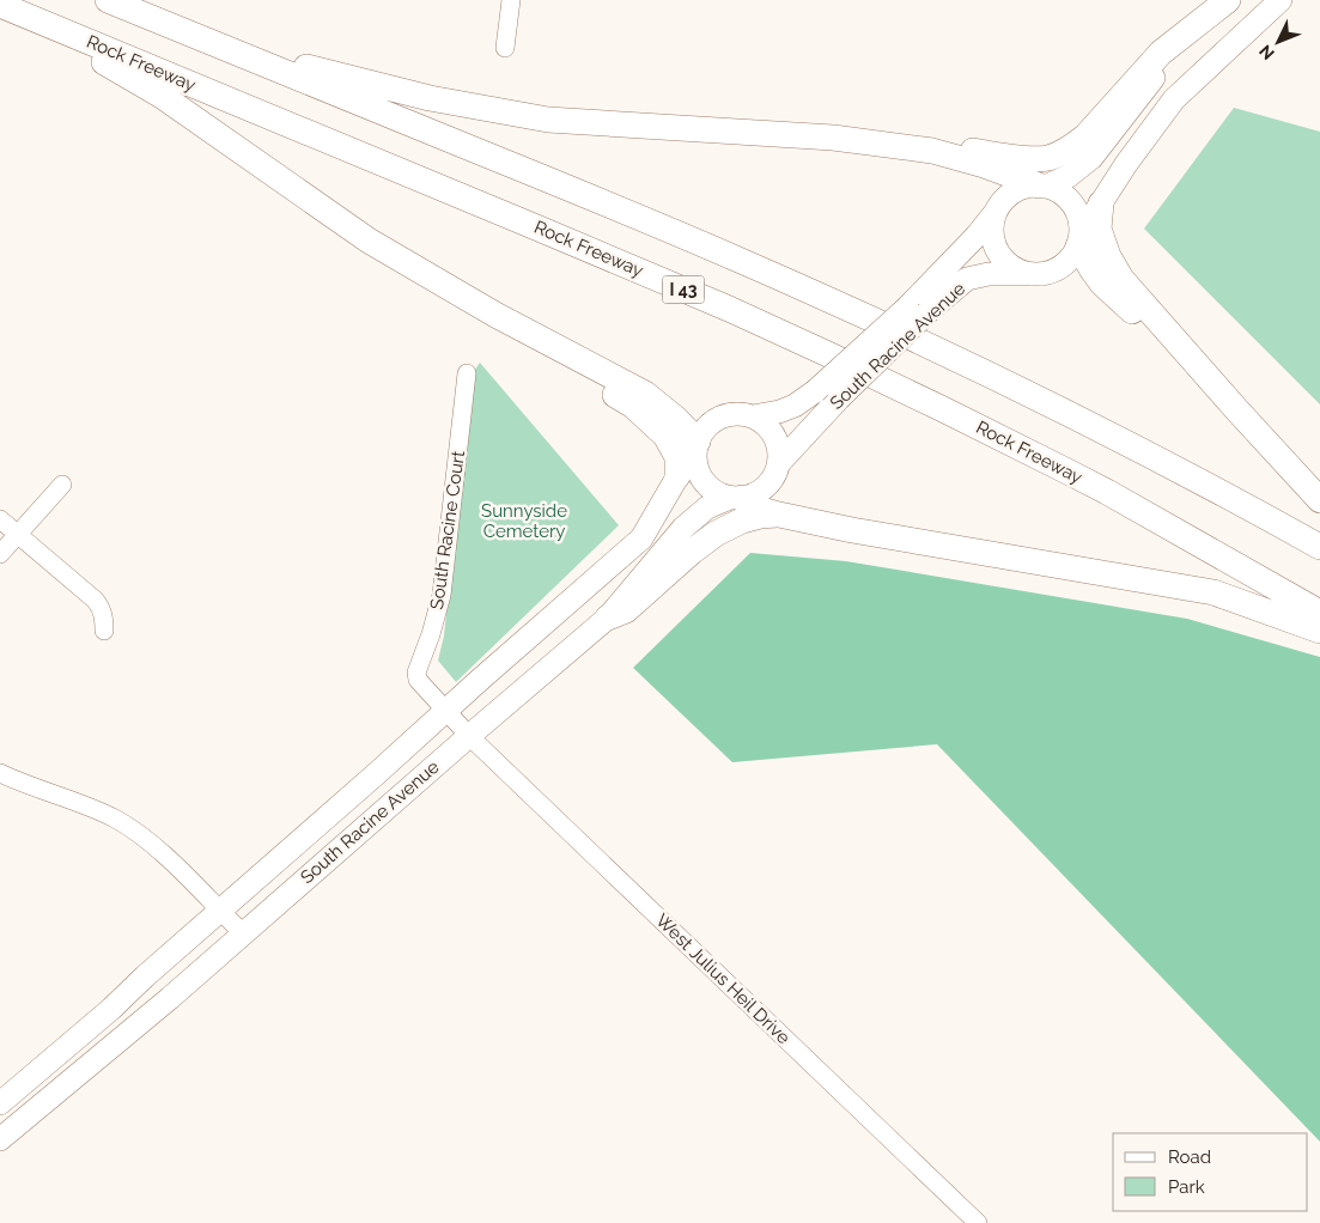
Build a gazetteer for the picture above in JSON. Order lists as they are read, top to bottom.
{
  "streets": {
    "highway": ["Rock Freeway", "I 43"],
    "main road": ["South Racine Avenue"],
    "street": ["South Racine Court", "West Julius Heil Drive"]
  },
  "crossings": [
    ["South Racine Avenue", "South Racine Court"],
    ["South Racine Avenue", "West Julius Heil Drive"],
    ["South Racine Court", "West Julius Heil Drive"]
  ],
  "parks": ["Sunnyside Cemetery"],
  "legend": ["Road", "Park"],
  "north": "bottom left"
}
